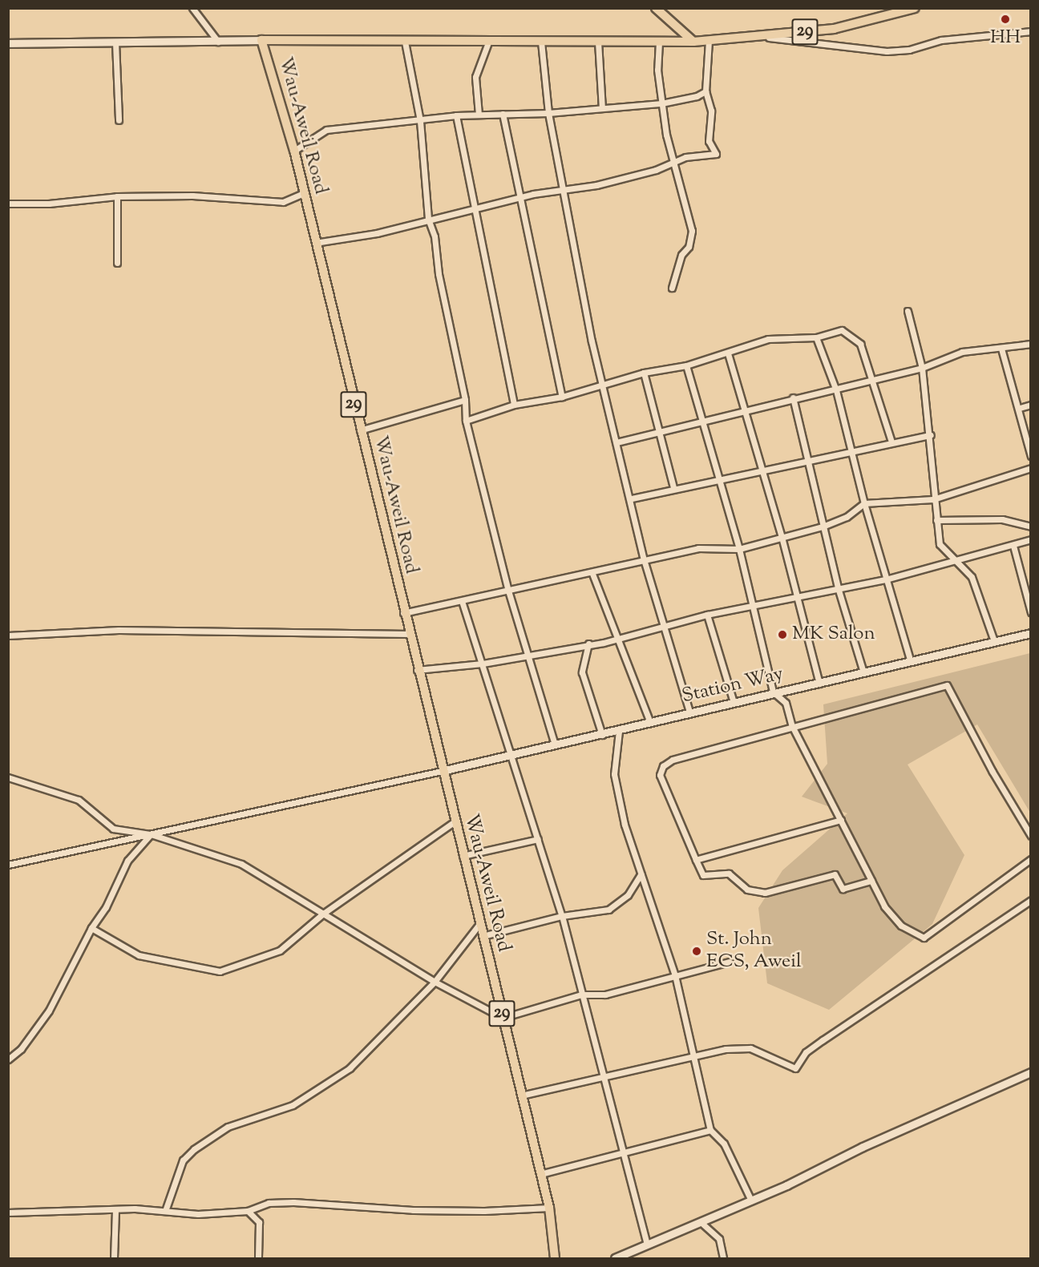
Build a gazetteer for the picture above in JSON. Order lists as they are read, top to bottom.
{
  "streets": {
    "main road": ["29", "Wau-Aweil Road"],
    "street": ["Station Way"]
  },
  "crossings": [
    ["29", "Wau-Aweil Road"],
    ["Wau-Aweil Road", "Station Way"]
  ],
  "places": ["HH", "MK Salon", "St. John ECS, Aweil"]
}
